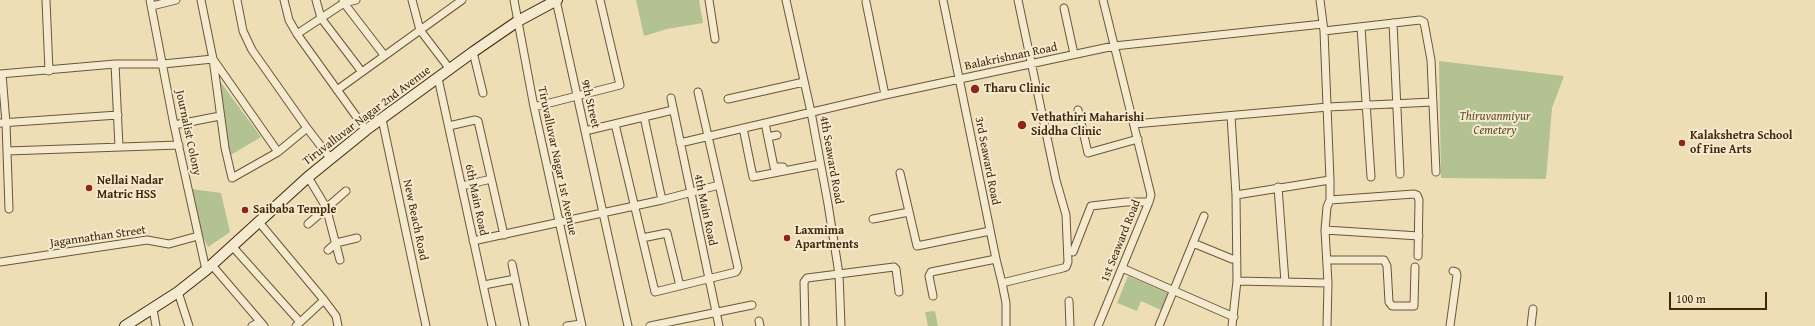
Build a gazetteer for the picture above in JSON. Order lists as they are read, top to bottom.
{
  "streets": {
    "street": [
      "Balakrishnan Road",
      "9th Street",
      "Tiruvalluvar Nagar 2nd Avenue",
      "Journalist Colony",
      "4th Seaward Road",
      "Tiruvalluvar Nagar 1st Avenue",
      "3rd Seaward Road",
      "6th Main Road",
      "4th Main Road",
      "New Beach Road",
      "Jagannathan Street",
      "1st Seaward Road"
    ]
  },
  "crossings": [
    ["Balakrishnan Road", "4th Seaward Road"],
    ["Balakrishnan Road", "3rd Seaward Road"],
    ["Balakrishnan Road", "4th Main Road"],
    ["Balakrishnan Road", "1st Seaward Road"],
    ["9th Street", "Tiruvalluvar Nagar 2nd Avenue"],
    ["Tiruvalluvar Nagar 2nd Avenue", "Journalist Colony"],
    ["Tiruvalluvar Nagar 2nd Avenue", "Tiruvalluvar Nagar 1st Avenue"],
    ["Tiruvalluvar Nagar 2nd Avenue", "6th Main Road"],
    ["Tiruvalluvar Nagar 2nd Avenue", "New Beach Road"],
    ["Journalist Colony", "Jagannathan Street"]
  ],
  "parks": ["Thiruvanmiyur Cemetery"],
  "places": [
    "Tharu Clinic",
    "Vethathiri Maharishi Siddha Clinic",
    "Kalakshetra School of Fine Arts",
    "Nellai Nadar Matric HSS",
    "Saibaba Temple",
    "Laxmima Apartments"
  ],
  "scale_bar": "100 m"
}
